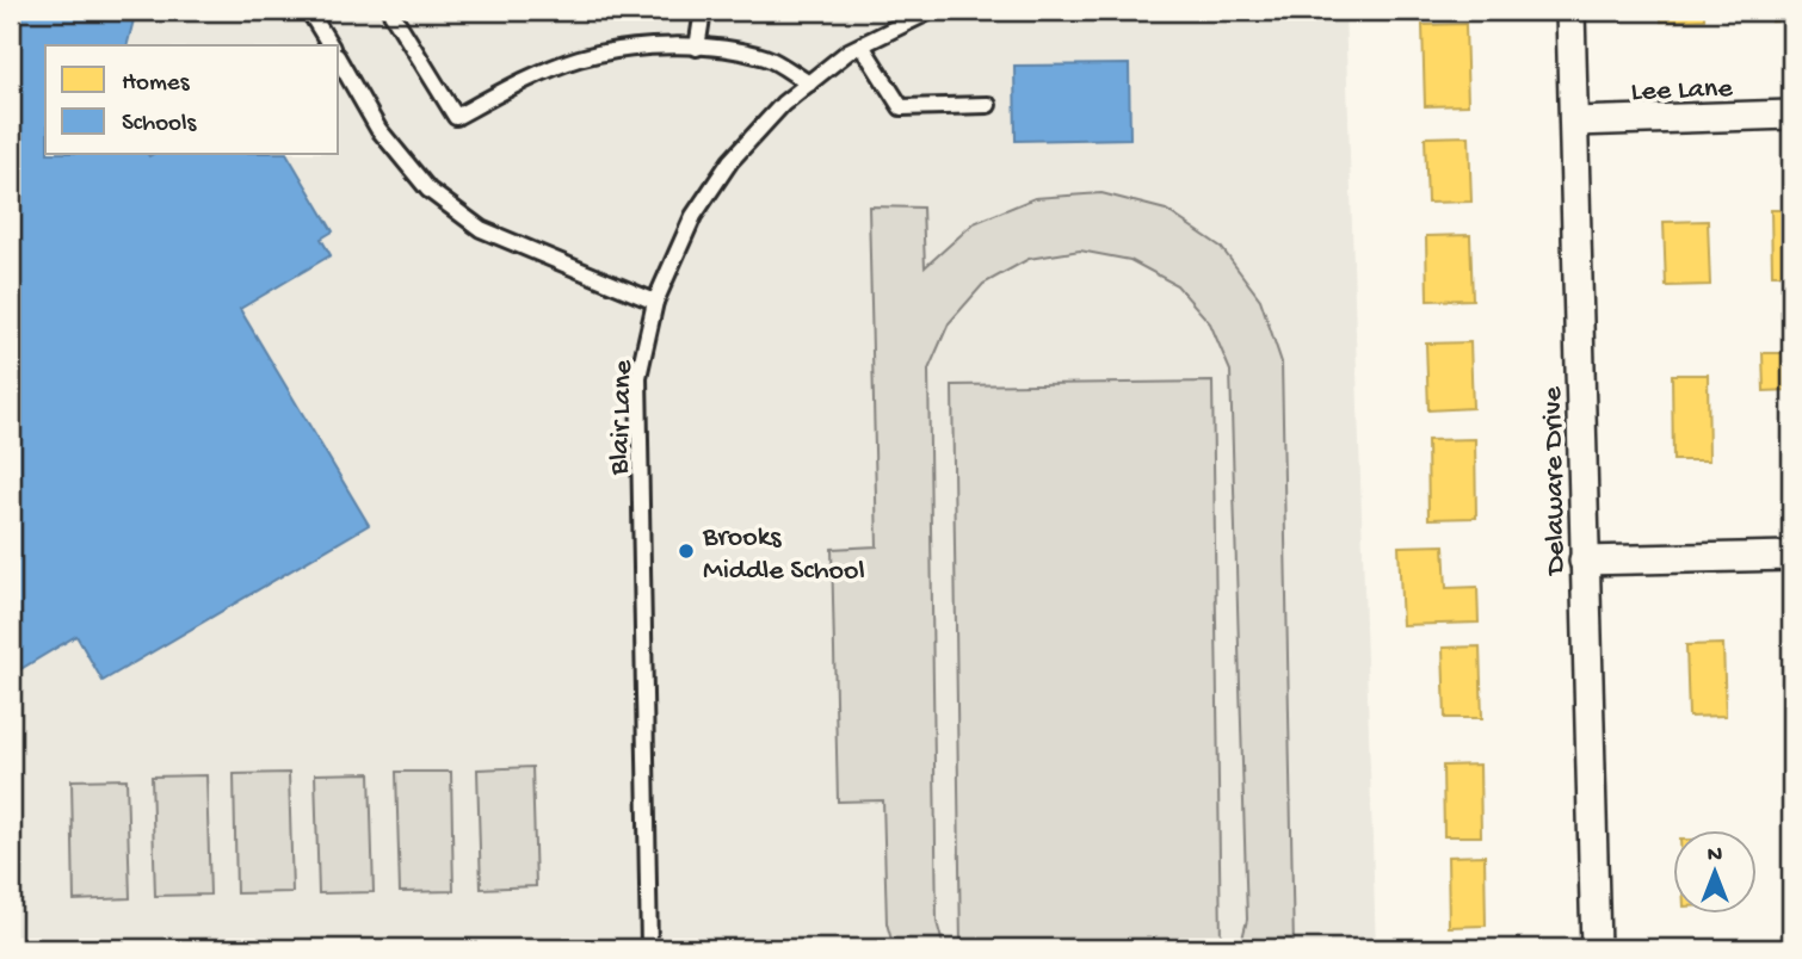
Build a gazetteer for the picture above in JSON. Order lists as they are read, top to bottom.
{
  "streets": {
    "street": ["Lee Lane", "Delaware Drive"],
    "lane": ["Blair Lane"]
  },
  "crossings": [
    ["Lee Lane", "Delaware Drive"]
  ],
  "places": ["Brooks Middle School"],
  "legend": ["Homes", "Schools"],
  "north": "top"
}
